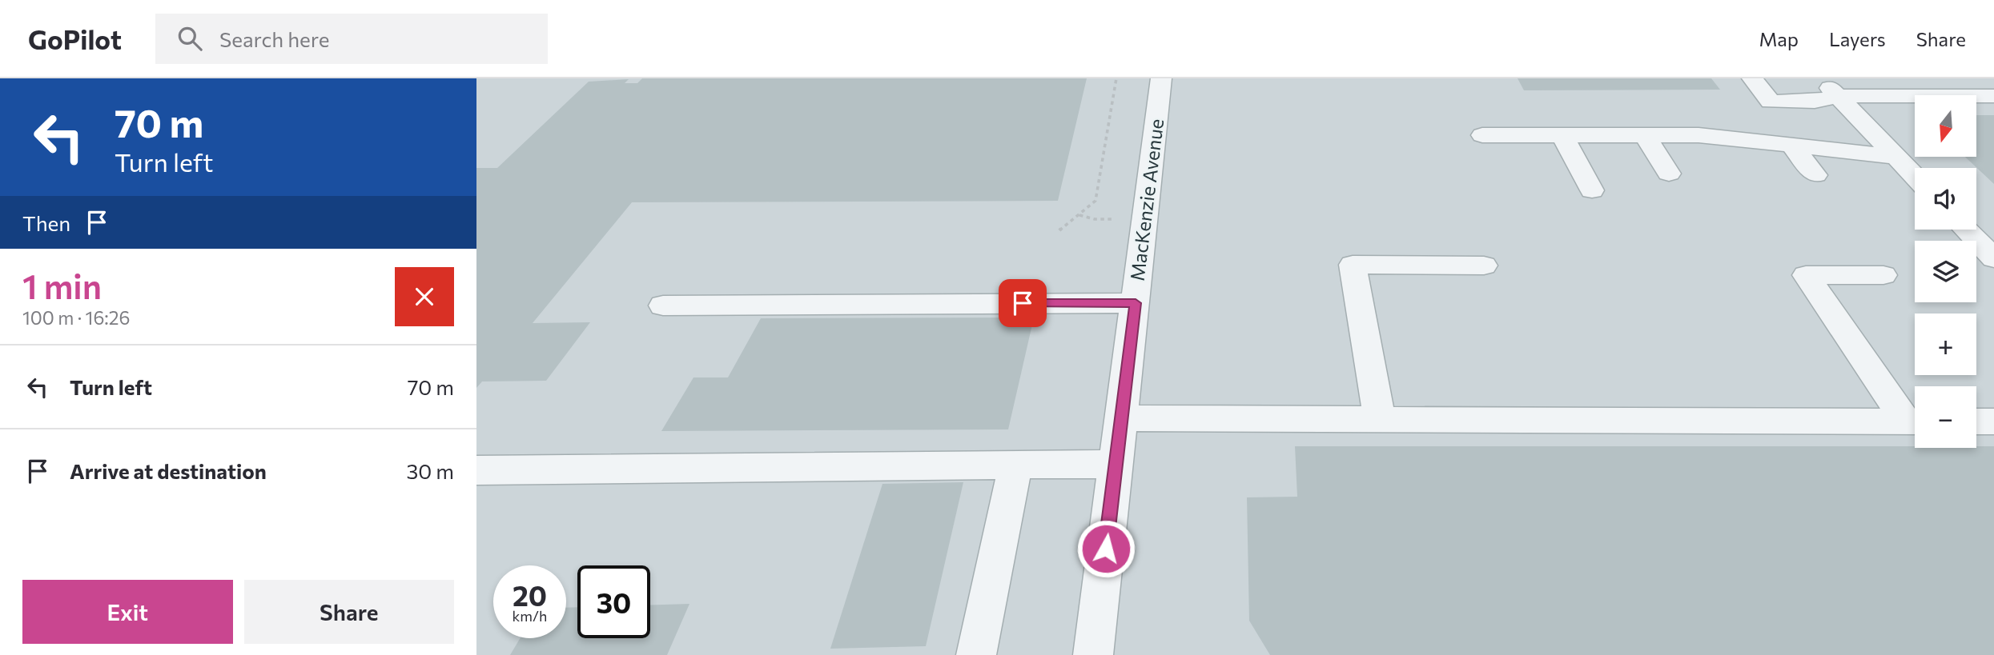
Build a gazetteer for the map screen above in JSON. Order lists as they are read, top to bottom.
{
  "streets": {
    "street": ["MacKenzie Avenue"]
  },
  "north": "bottom",
  "page": {
    "header": "GoPilot",
    "search": "Search here",
    "nav": ["Map", "Layers", "Share"],
    "turn": ["70 m", "Turn left"],
    "map_buttons": ["+", "−"],
    "then": "Then",
    "heading": ["1 min", "100 m · 16:26"],
    "list": [
      {
        "name": "Turn left",
        "value": "70 m"
      },
      {
        "name": "Arrive at destination",
        "value": "30 m"
      }
    ],
    "speed": "20 km/h",
    "limit": "30",
    "buttons": ["Exit", "Share"]
  }
}
